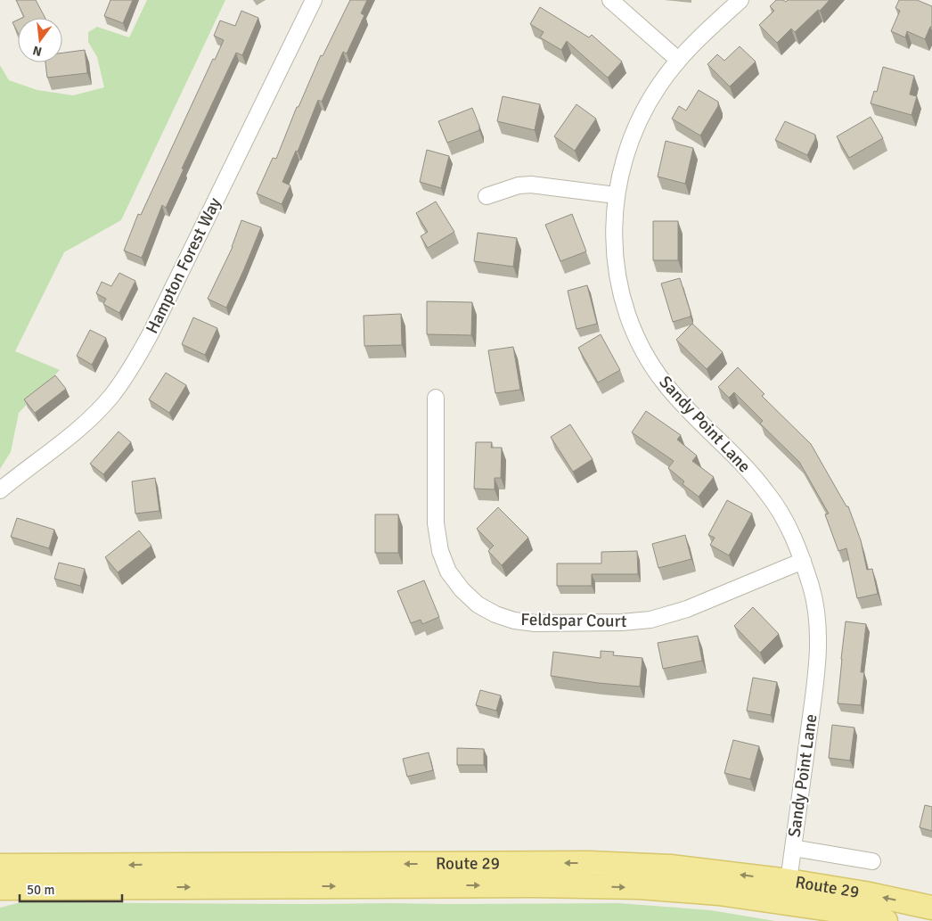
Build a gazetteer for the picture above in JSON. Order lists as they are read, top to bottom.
{
  "streets": {
    "main road": ["Route 29"],
    "street": ["Hampton Forest Way", "Sandy Point Lane", "Feldspar Court"]
  },
  "crossings": [
    ["Sandy Point Lane", "Feldspar Court"],
    ["Sandy Point Lane", "Route 29"]
  ],
  "scale_bar": "50 m",
  "north": "bottom"
}
